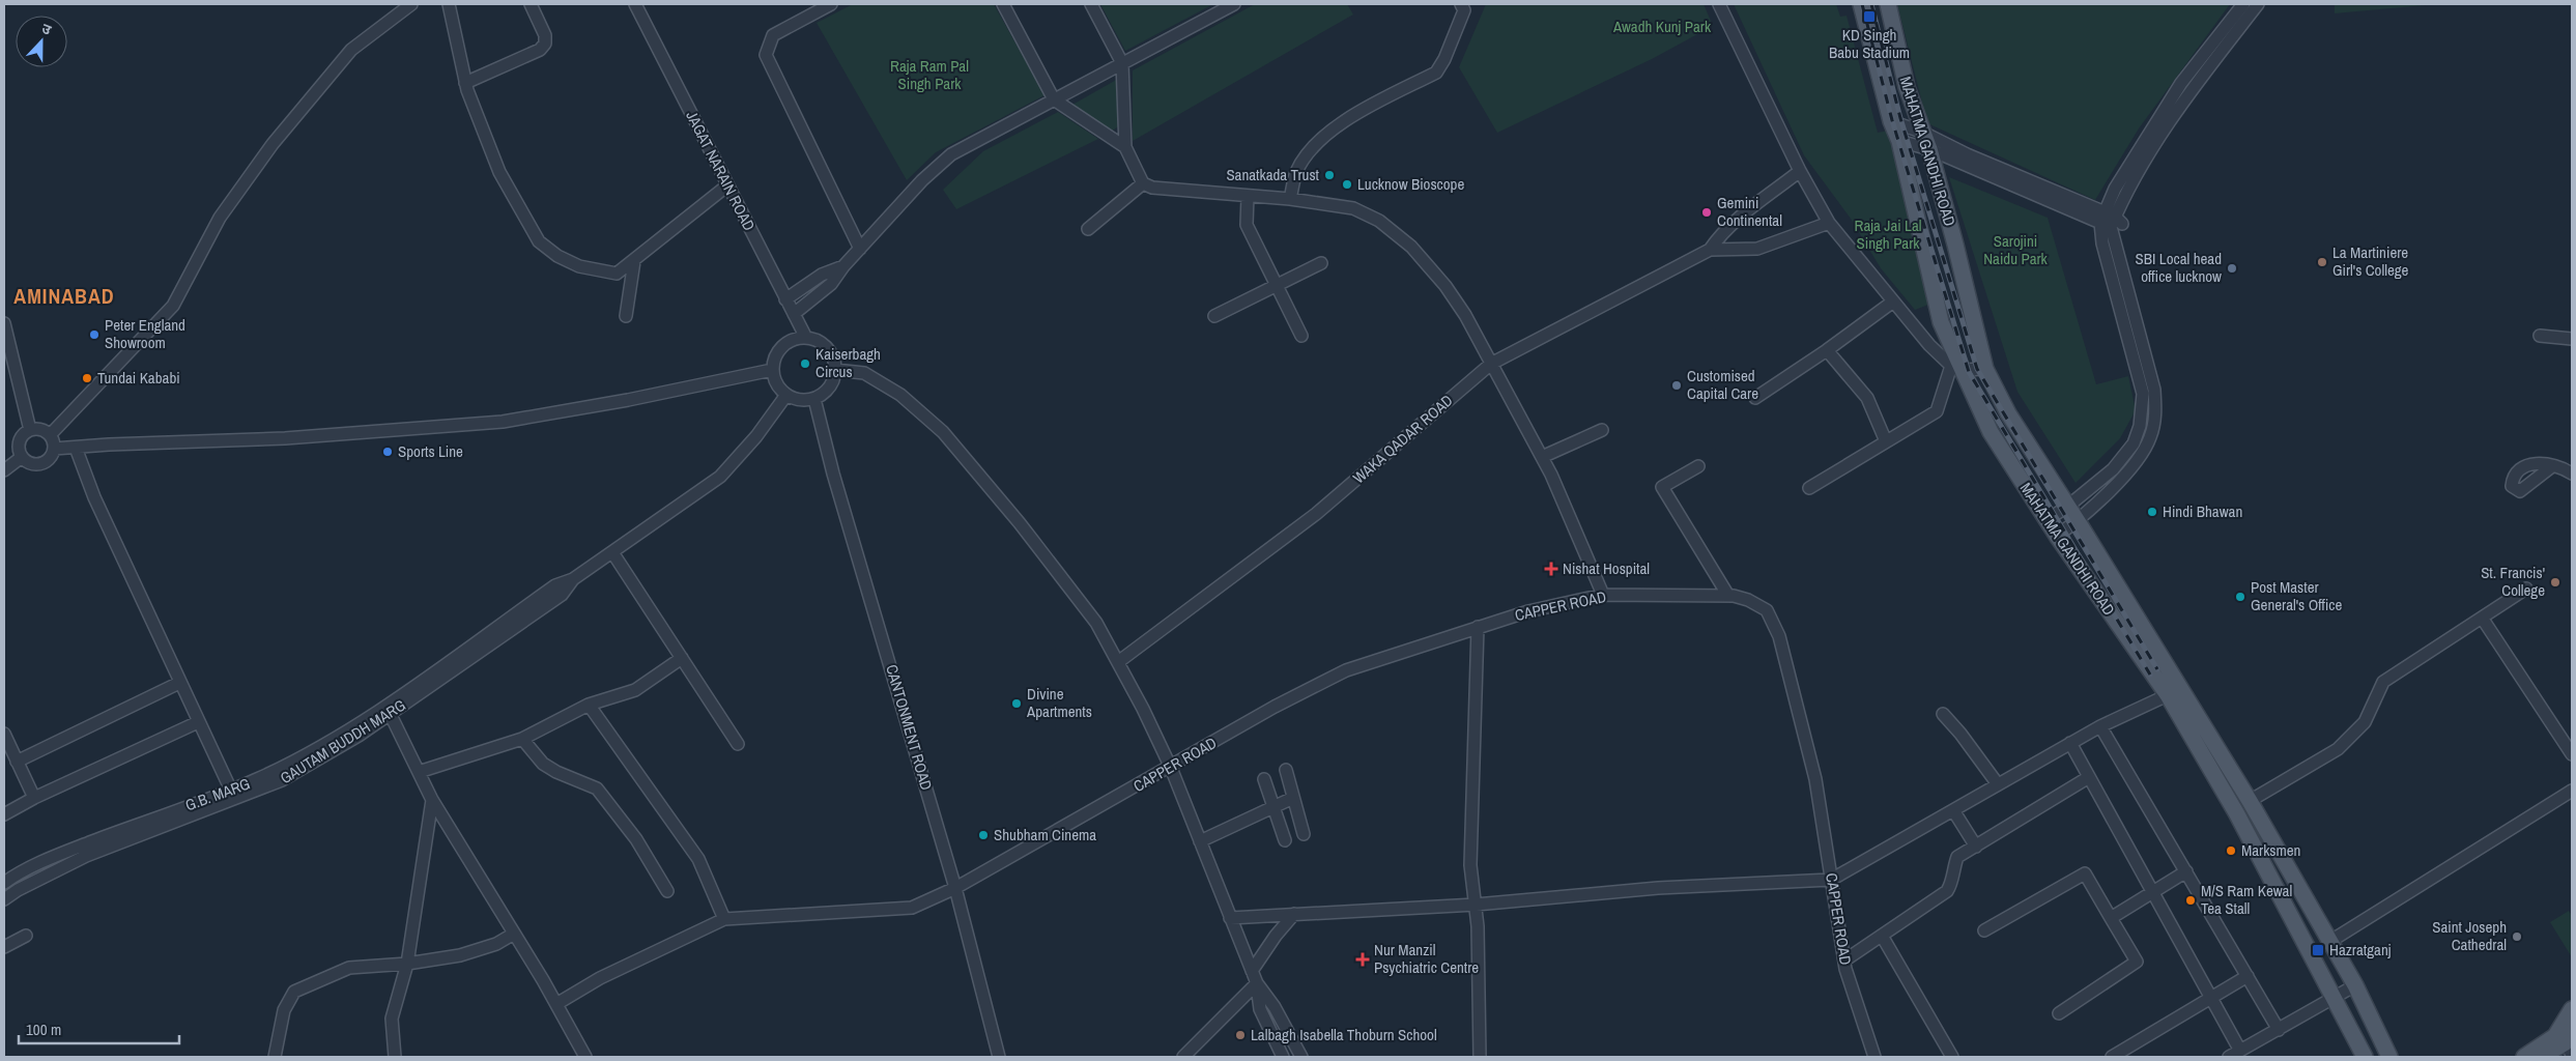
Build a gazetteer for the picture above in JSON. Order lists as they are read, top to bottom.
{
  "streets": {
    "main road": ["MAHATMA GANDHI ROAD"],
    "street": [
      "JAGAT NARAIN ROAD",
      "WAKA QADAR ROAD",
      "CAPPER ROAD",
      "CANTONMENT ROAD",
      "GAUTAM BUDDH MARG",
      "G.B. MARG"
    ]
  },
  "crossings": [
    ["JAGAT NARAIN ROAD", "CANTONMENT ROAD"],
    ["JAGAT NARAIN ROAD", "GAUTAM BUDDH MARG"],
    ["CAPPER ROAD", "CANTONMENT ROAD"],
    ["CANTONMENT ROAD", "GAUTAM BUDDH MARG"],
    ["GAUTAM BUDDH MARG", "G.B. MARG"]
  ],
  "districts": ["AMINABAD"],
  "parks": [
    "Awadh Kunj Park",
    "Raja Ram Pal Singh Park",
    "Raja Jai Lal Singh Park",
    "Sarojini Naidu Park"
  ],
  "places": {
    "transit": ["KD Singh Babu Stadium", "Hazratganj"],
    "other": [
      "Sanatkada Trust",
      "Lucknow Bioscope",
      "Gemini Continental",
      "La Martiniere Girl's College",
      "SBI Local head office lucknow",
      "Peter England Showroom",
      "Kaiserbagh Circus",
      "Tundai Kababi",
      "Customised Capital Care",
      "Sports Line",
      "Hindi Bhawan",
      "St. Francis' College",
      "Post Master General's Office",
      "Divine Apartments",
      "Shubham Cinema",
      "Marksmen",
      "M/S Ram Kewal Tea Stall",
      "Saint Joseph Cathedral",
      "Lalbagh Isabella Thoburn School"
    ],
    "health": ["Nishat Hospital", "Nur Manzil Psychiatric Centre"]
  },
  "scale_bar": "100 m",
  "north": "top"
}
